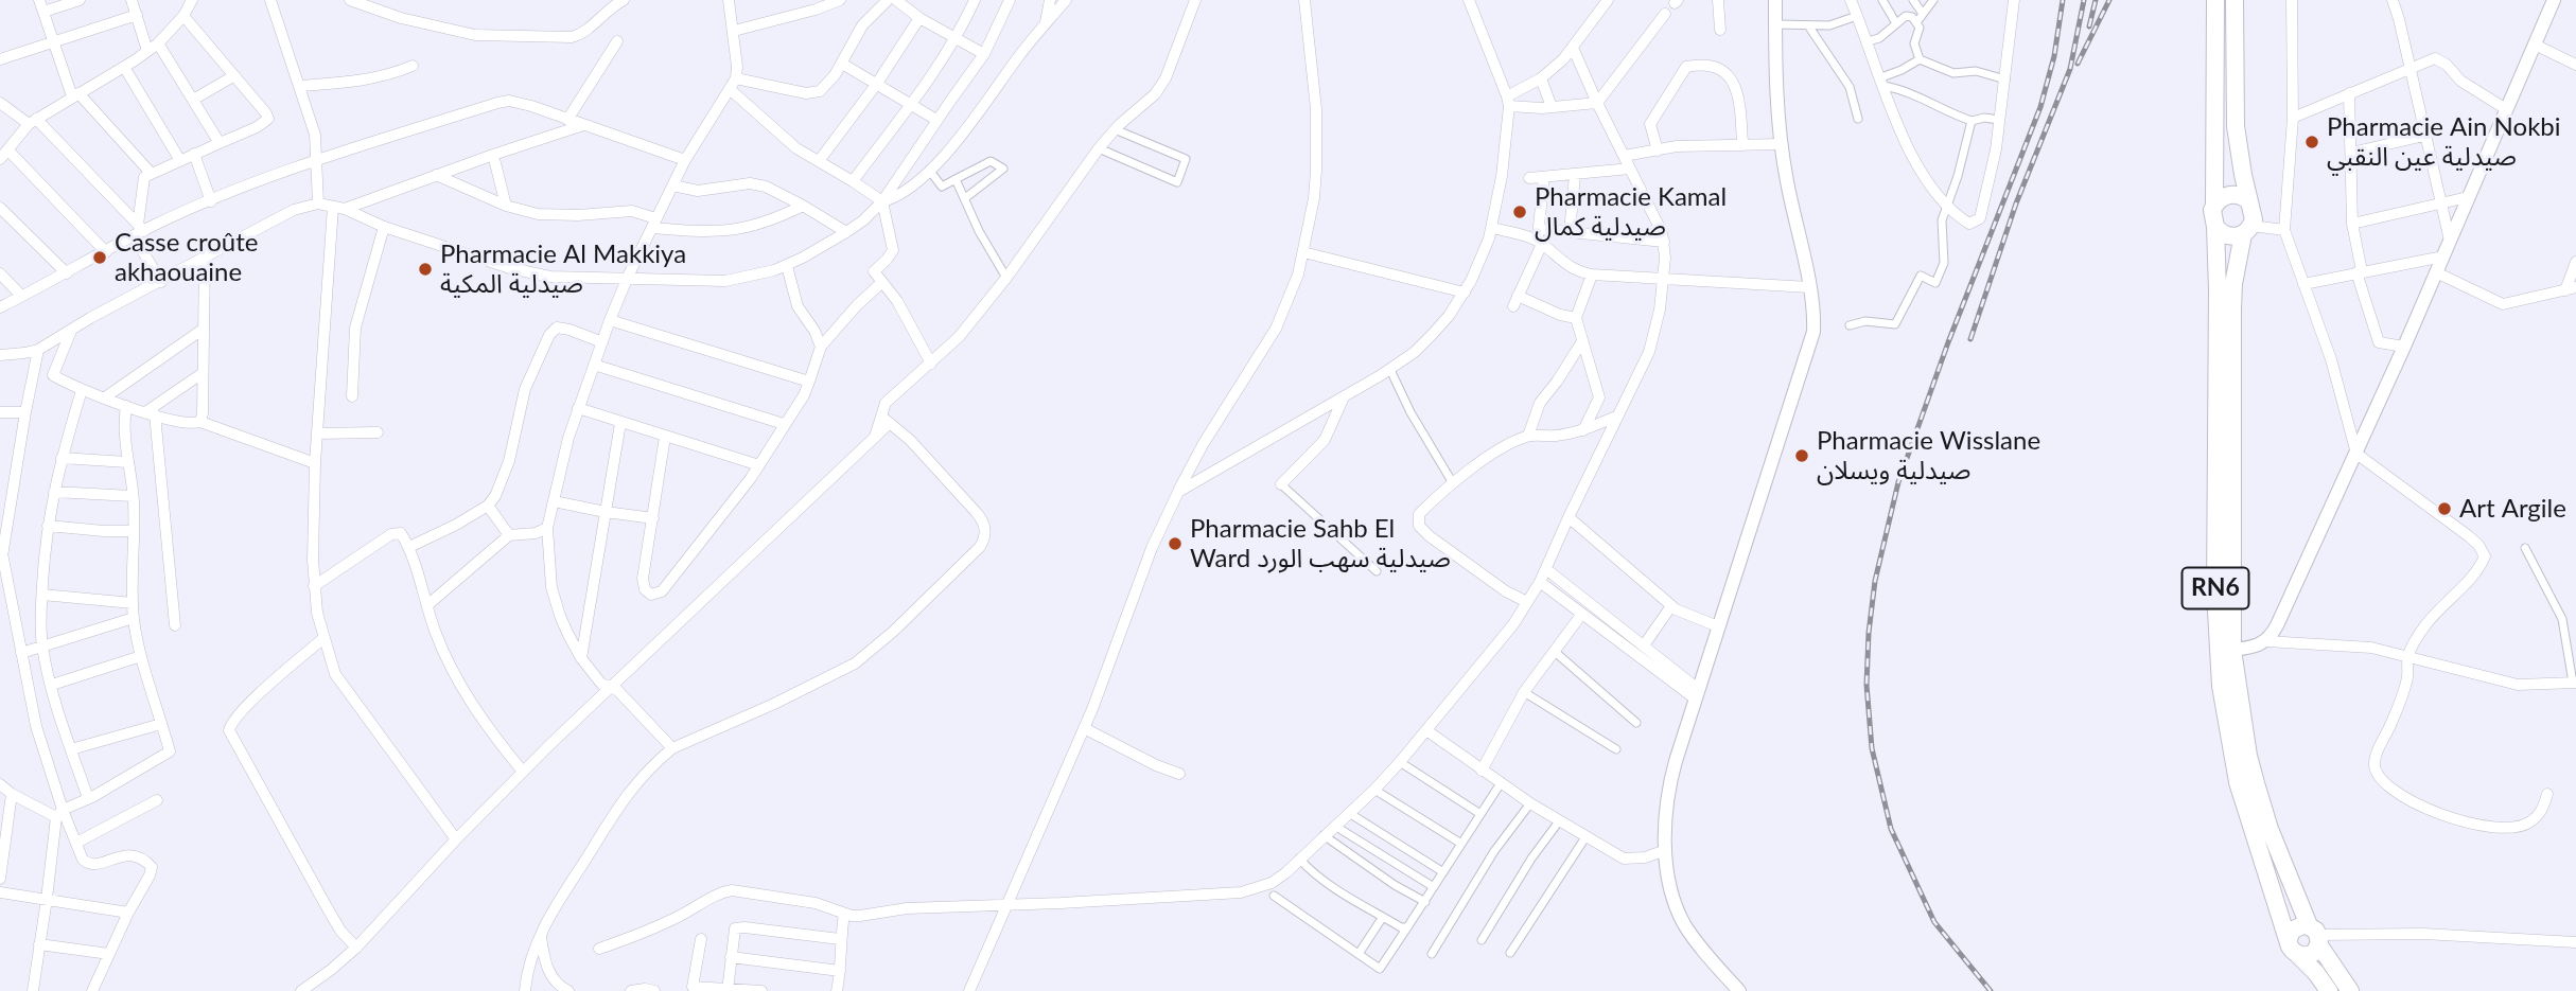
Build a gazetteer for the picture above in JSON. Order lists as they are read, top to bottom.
{
  "streets": {
    "main road": ["RN6"]
  },
  "places": [
    "Pharmacie Ain Nokbi صيدلية عين النقبي",
    "Pharmacie Kamal صيدلية كمال",
    "Casse croûte akhaouaine",
    "Pharmacie Al Makkiya صيدلية المكية",
    "Pharmacie Wisslane صيدلية ويسلان",
    "Art Argile",
    "Pharmacie Sahb El Ward صيدلية سهب الورد"
  ]
}
